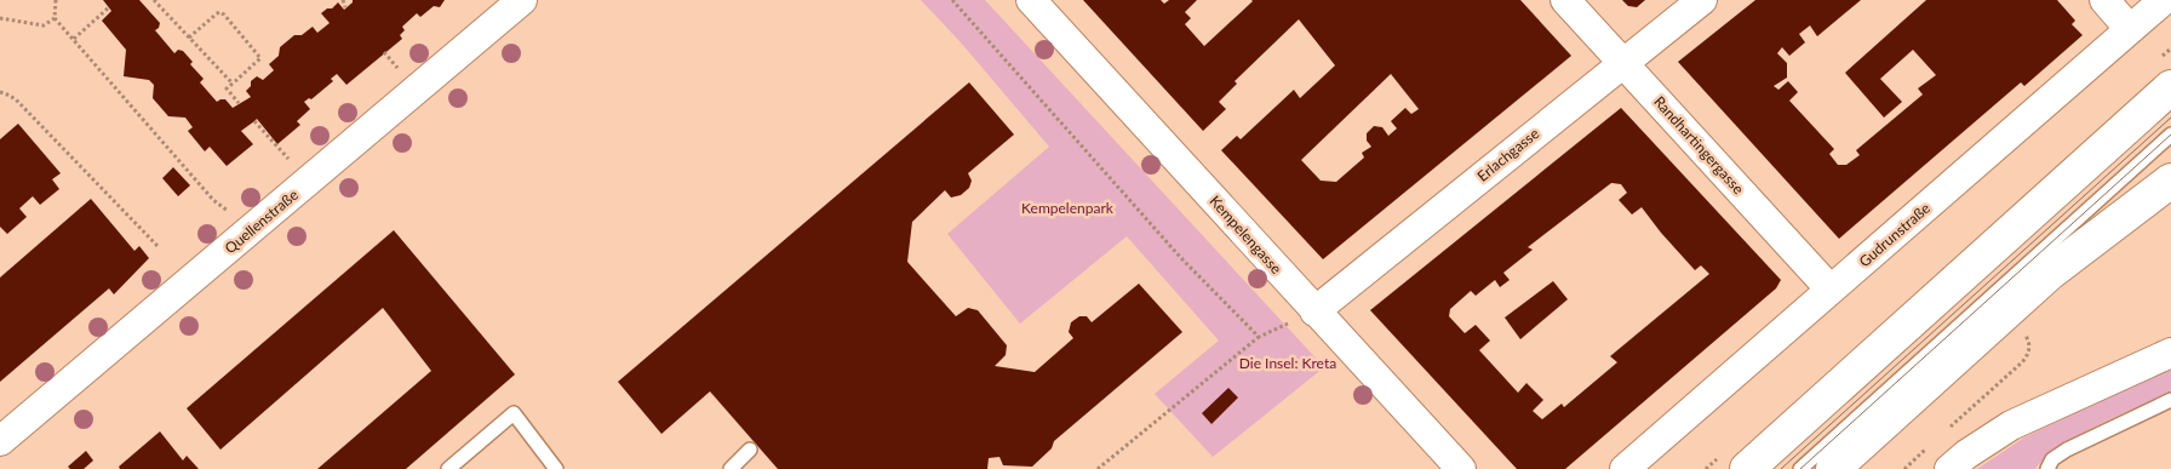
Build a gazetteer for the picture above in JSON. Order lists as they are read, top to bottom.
{
  "streets": {
    "street": [
      "Randhartingergasse",
      "Erlachgasse",
      "Quellenstraße",
      "Kempelengasse",
      "Gudrunstraße"
    ]
  },
  "crossings": [
    ["Randhartingergasse", "Erlachgasse"],
    ["Randhartingergasse", "Gudrunstraße"],
    ["Erlachgasse", "Kempelengasse"]
  ],
  "parks": ["Kempelenpark", "Die Insel: Kreta"]
}
